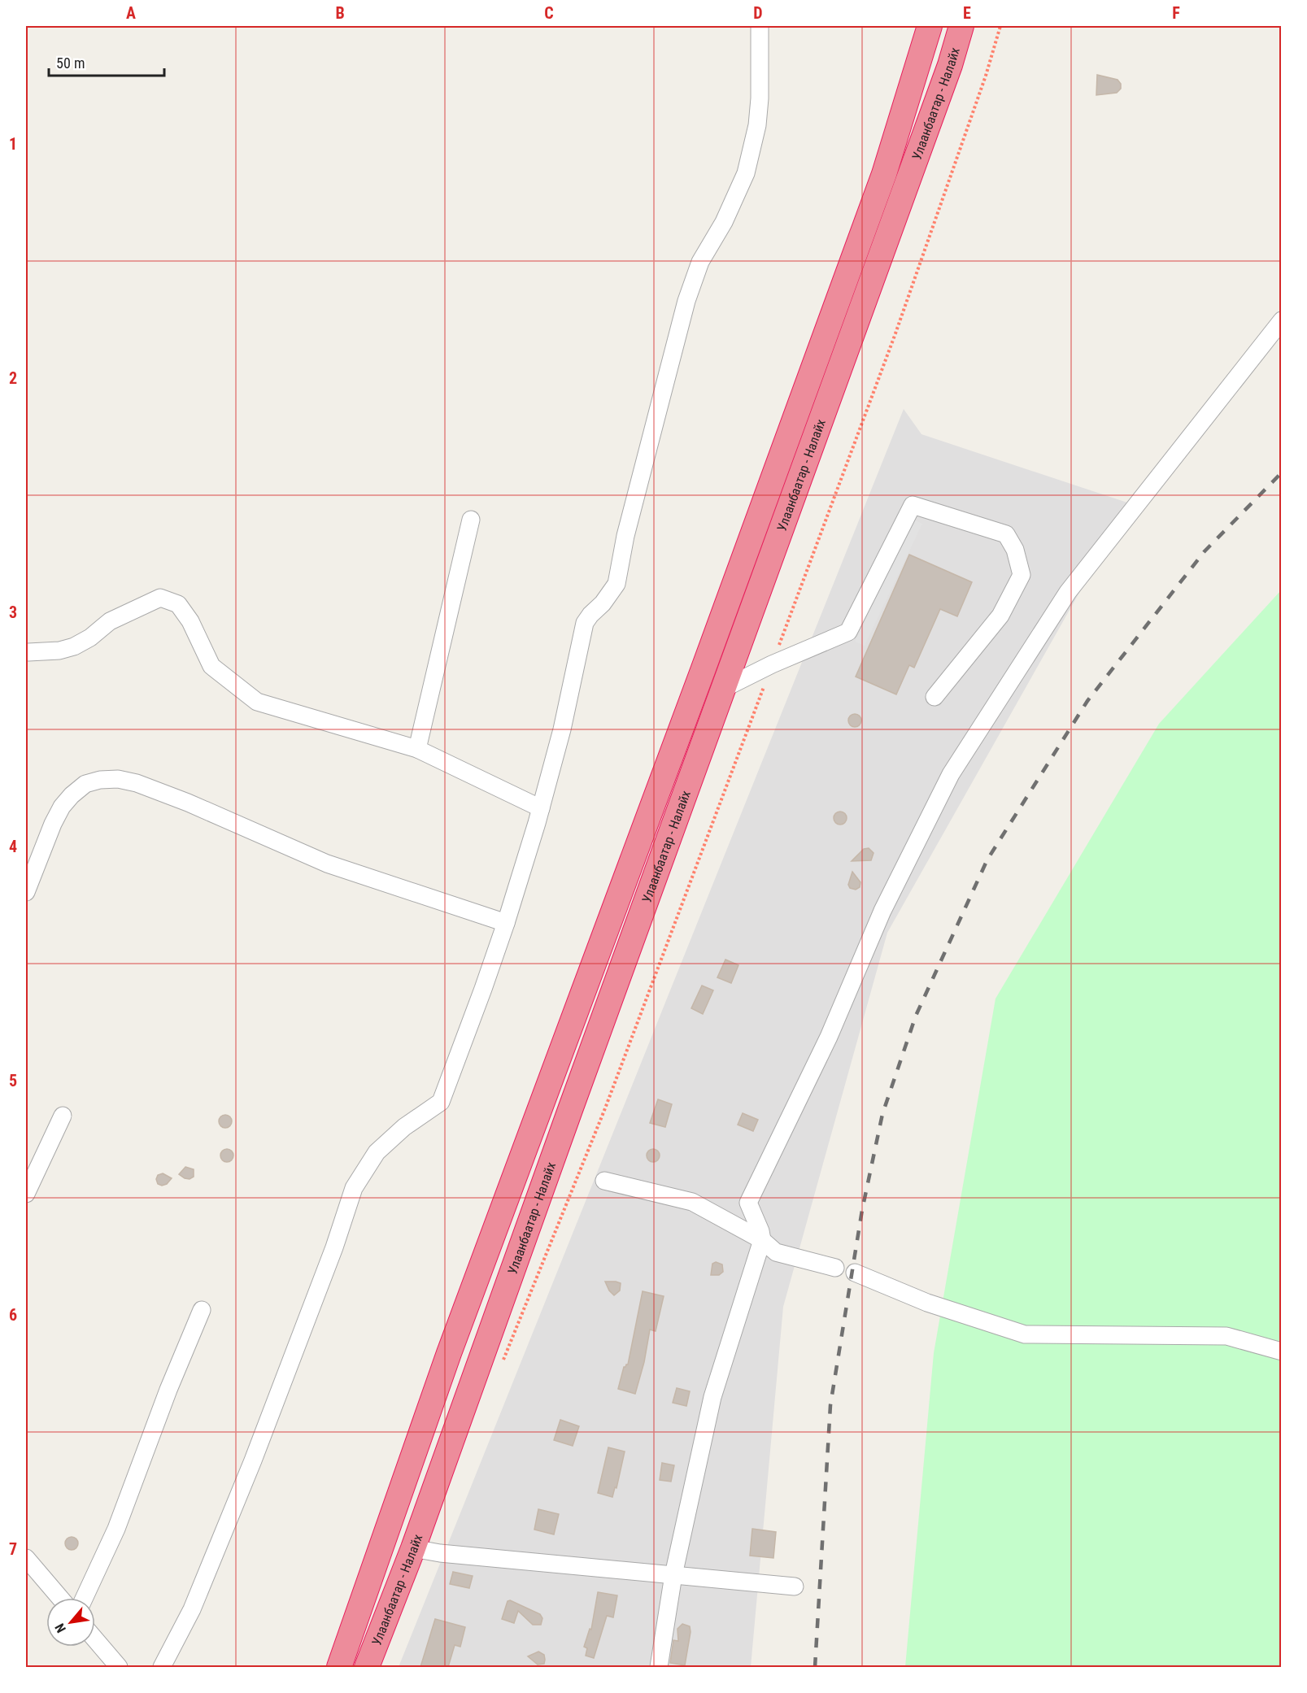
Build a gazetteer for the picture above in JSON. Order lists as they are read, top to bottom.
{
  "streets": {
    "highway": ["Улаанбаатар - Налайх"]
  },
  "scale_bar": "50 m",
  "north": "bottom left",
  "grid": {
    "columns": [
      "A",
      "B",
      "C",
      "D",
      "E",
      "F"
    ],
    "rows": [
      "1",
      "2",
      "3",
      "4",
      "5",
      "6",
      "7"
    ]
  }
}
